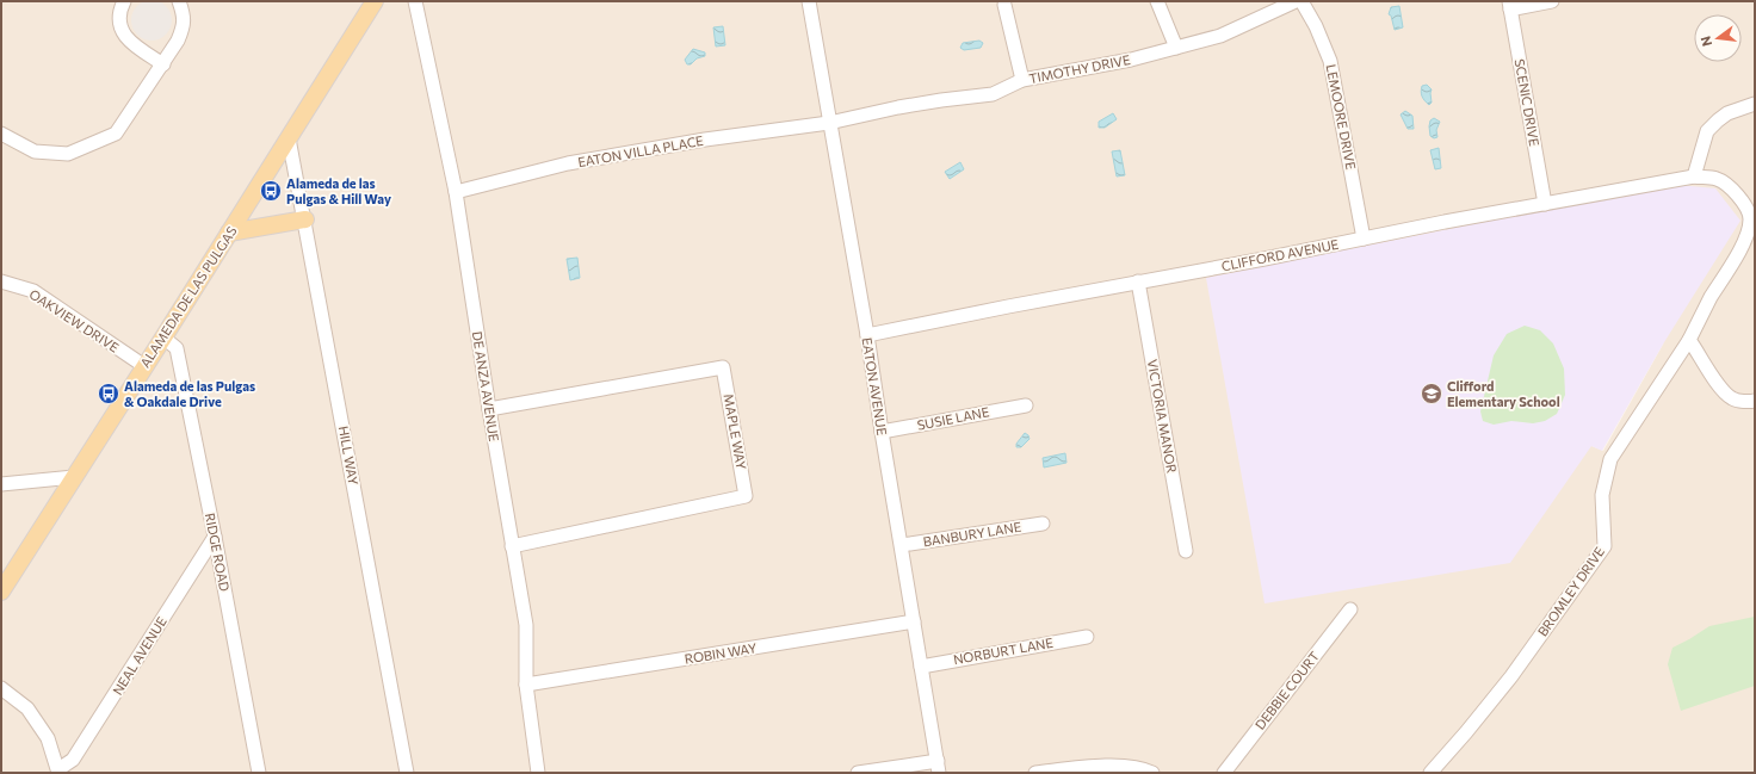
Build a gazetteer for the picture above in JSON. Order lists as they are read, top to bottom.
{
  "streets": {
    "main road": ["ALAMEDA DE LAS PULGAS"],
    "street": [
      "TIMOTHY DRIVE",
      "SCENIC DRIVE",
      "LEMOORE DRIVE",
      "EATON VILLA PLACE",
      "CLIFFORD AVENUE",
      "OAKVIEW DRIVE",
      "DE ANZA AVENUE",
      "EATON AVENUE",
      "VICTORIA MANOR",
      "SUSIE LANE",
      "MAPLE WAY",
      "HILL WAY",
      "BANBURY LANE",
      "RIDGE ROAD",
      "BROMLEY DRIVE",
      "NORBURT LANE",
      "ROBIN WAY",
      "NEAL AVENUE",
      "DEBBIE COURT"
    ]
  },
  "crossings": [
    ["TIMOTHY DRIVE", "EATON VILLA PLACE"],
    ["TIMOTHY DRIVE", "EATON AVENUE"],
    ["SCENIC DRIVE", "CLIFFORD AVENUE"],
    ["LEMOORE DRIVE", "CLIFFORD AVENUE"],
    ["EATON VILLA PLACE", "DE ANZA AVENUE"],
    ["EATON VILLA PLACE", "EATON AVENUE"],
    ["CLIFFORD AVENUE", "EATON AVENUE"],
    ["CLIFFORD AVENUE", "VICTORIA MANOR"],
    ["CLIFFORD AVENUE", "BROMLEY DRIVE"],
    ["ALAMEDA DE LAS PULGAS", "OAKVIEW DRIVE"],
    ["ALAMEDA DE LAS PULGAS", "HILL WAY"],
    ["ALAMEDA DE LAS PULGAS", "RIDGE ROAD"],
    ["DE ANZA AVENUE", "MAPLE WAY"],
    ["DE ANZA AVENUE", "ROBIN WAY"],
    ["EATON AVENUE", "SUSIE LANE"],
    ["EATON AVENUE", "BANBURY LANE"],
    ["EATON AVENUE", "NORBURT LANE"],
    ["EATON AVENUE", "ROBIN WAY"],
    ["RIDGE ROAD", "NEAL AVENUE"]
  ],
  "places": {
    "bus stop": ["Alameda de las Pulgas & Hill Way", "Alameda de las Pulgas & Oakdale Drive"],
    "school or university": ["Clifford Elementary School"]
  },
  "north": "left"
}
